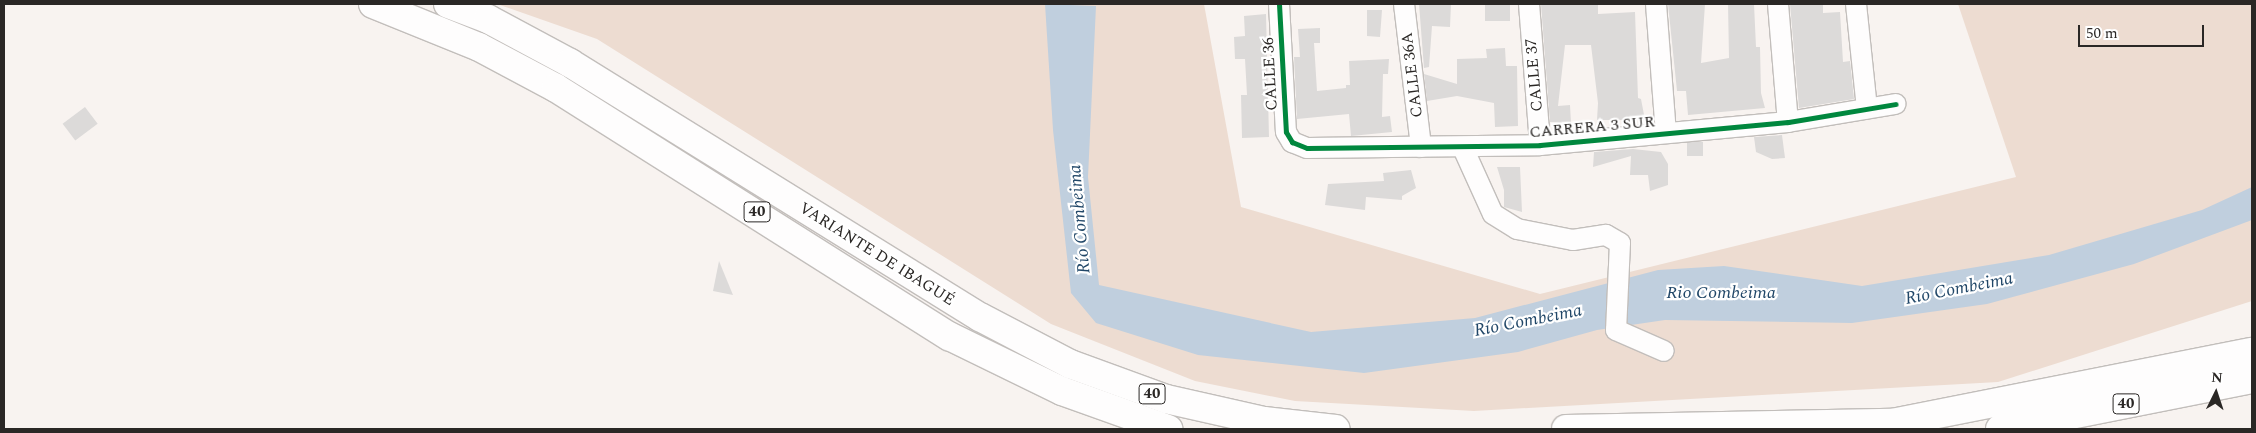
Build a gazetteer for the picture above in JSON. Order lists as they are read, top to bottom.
{
  "streets": {
    "highway": ["40", "VARIANTE DE IBAGUÉ"],
    "street": [
      "CALLE 36",
      "CALLE 36A",
      "CALLE 37",
      "CARRERA 3 SUR"
    ]
  },
  "crossings": [
    ["CALLE 36", "CARRERA 3 SUR"],
    ["CALLE 36A", "CARRERA 3 SUR"],
    ["CALLE 37", "CARRERA 3 SUR"]
  ],
  "water": ["Río Combeima", "Rio Combeima"],
  "scale_bar": "50 m",
  "north": "top"
}
